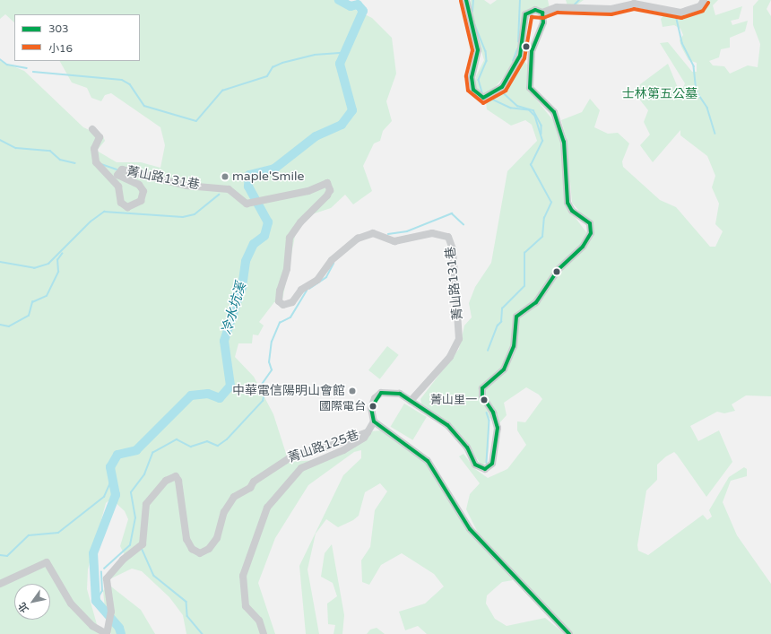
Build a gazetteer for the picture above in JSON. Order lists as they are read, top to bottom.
{
  "streets": {
    "street": ["菁山路131巷", "菁山路125巷"]
  },
  "water": ["冷水坑溪"],
  "parks": ["士林第五公墓"],
  "places": [
    "maple'Smile",
    "中華電信陽明山會館",
    "菁山里一",
    "國際電台"
  ],
  "lines": ["transit line 303", "transit line 小16"],
  "legend": ["303", "小16"],
  "north": "bottom left"
}
